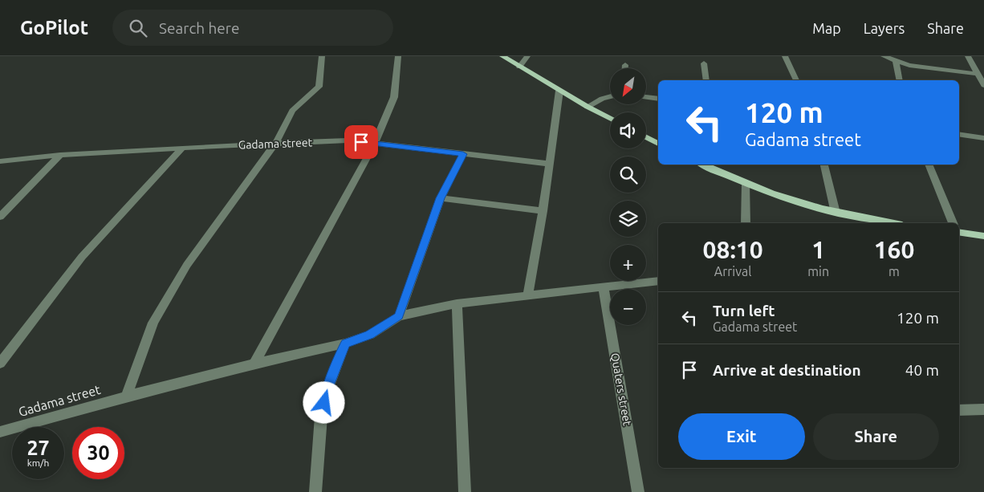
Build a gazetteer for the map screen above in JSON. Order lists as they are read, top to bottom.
{
  "streets": {
    "street": ["Gadama street", "Quaters street"]
  },
  "crossings": [
    ["Gadama street", "Quaters street"]
  ],
  "north": "bottom left",
  "page": {
    "header": "GoPilot",
    "search": "Search here",
    "nav": ["Map", "Layers", "Share"],
    "map_buttons": ["+", "−"],
    "turn": ["120 m", "Gadama street"],
    "eta": [
      "08:10",
      "Arrival",
      "1",
      "min",
      "160",
      "m"
    ],
    "list": [
      {
        "name": "Turn left",
        "note": "Gadama street",
        "value": "120 m"
      },
      {
        "name": "Arrive at destination",
        "value": "40 m"
      }
    ],
    "buttons": ["Exit", "Share"],
    "speed": "27 km/h",
    "limit": "30"
  }
}
